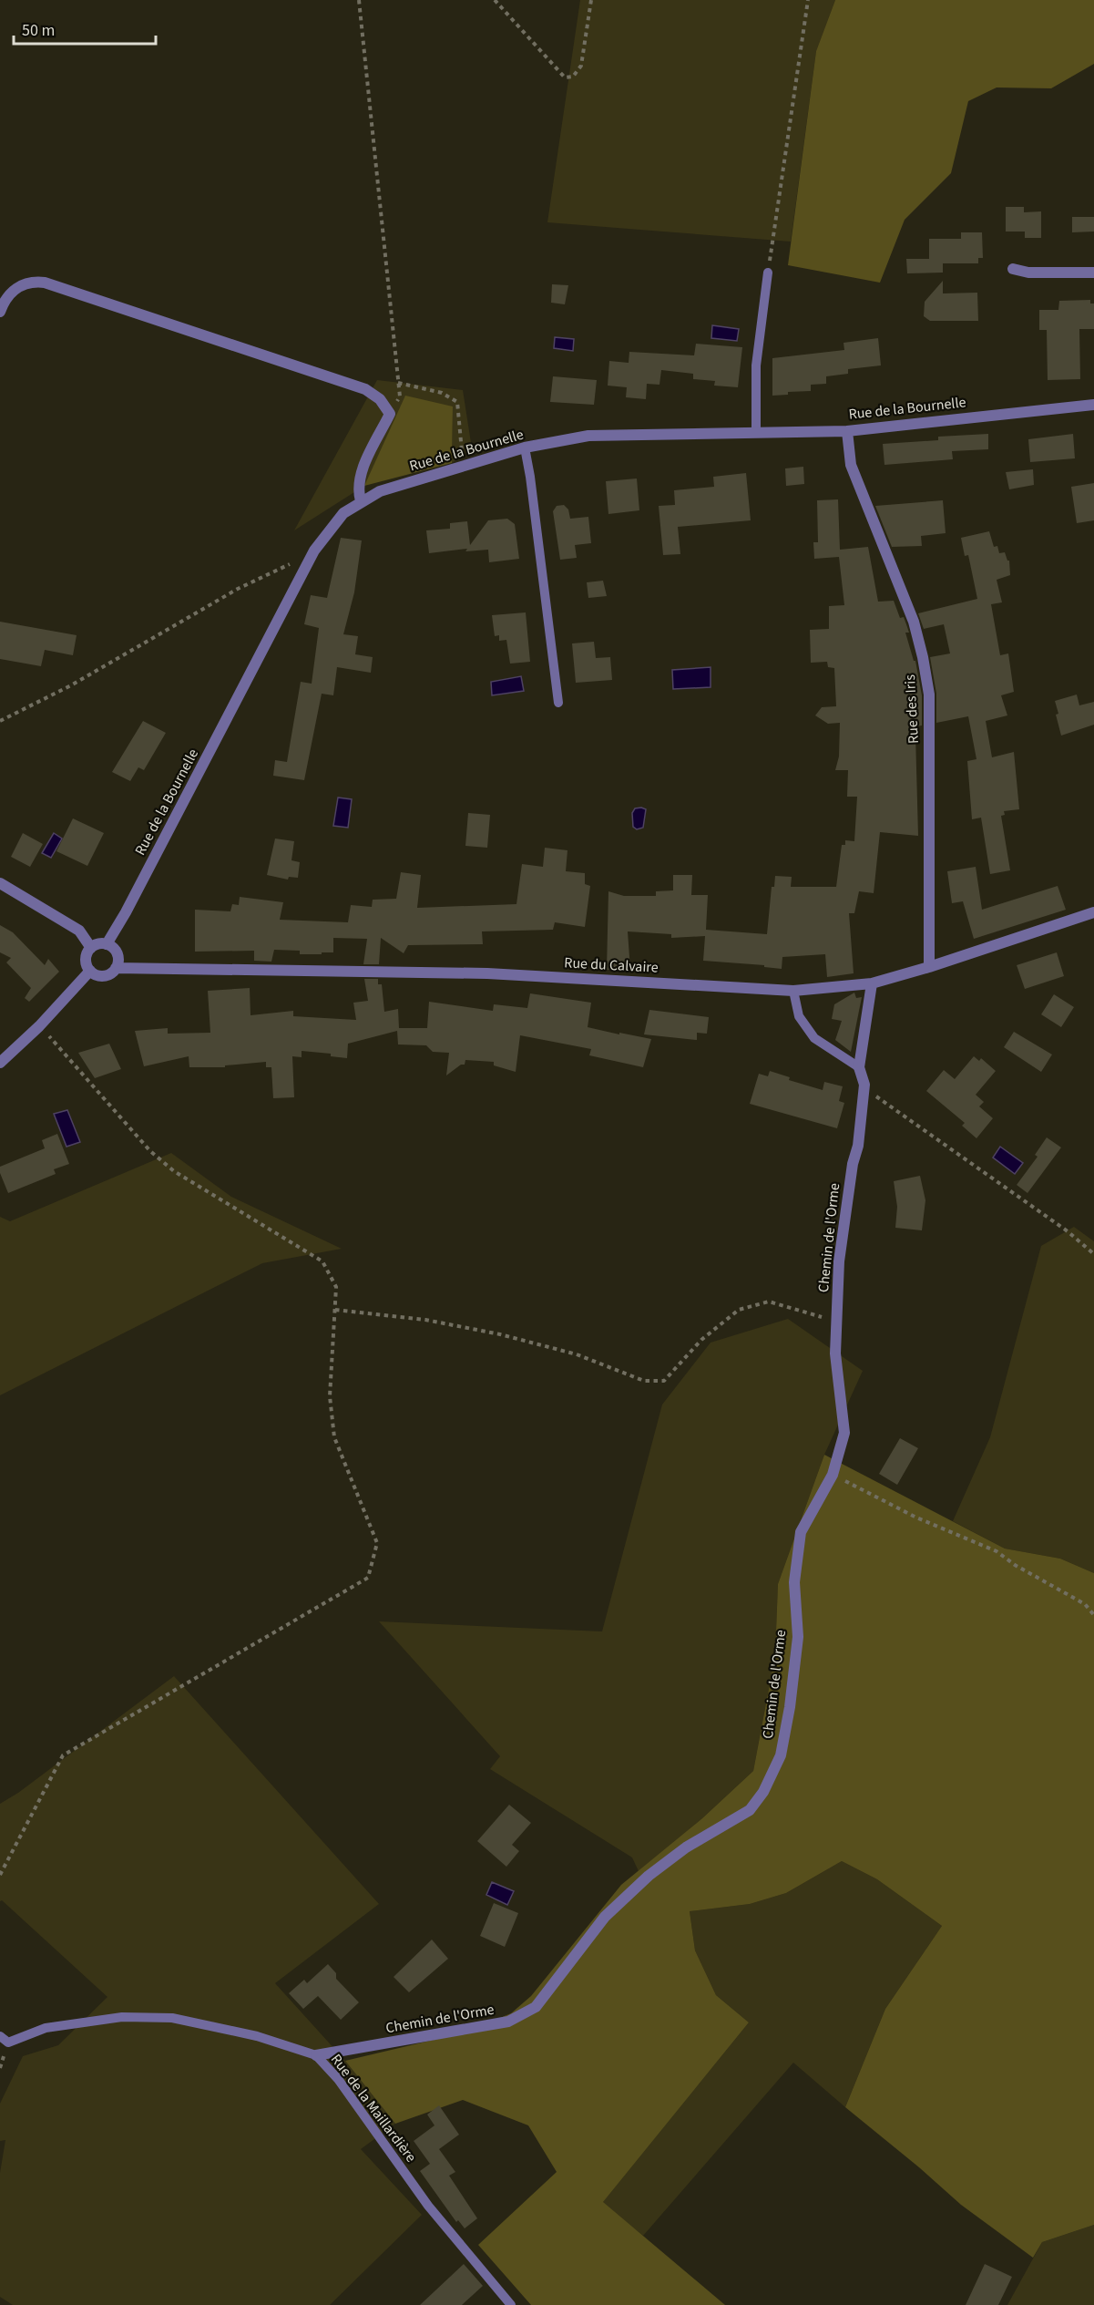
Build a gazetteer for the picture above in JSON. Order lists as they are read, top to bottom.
{
  "streets": {
    "street": [
      "Rue de la Bournelle",
      "Rue des Iris",
      "Rue du Calvaire",
      "Chemin de l'Orme"
    ],
    "lane": ["Rue de la Maillardière"]
  },
  "crossings": [
    ["Rue de la Bournelle", "Rue des Iris"],
    ["Rue de la Bournelle", "Rue du Calvaire"],
    ["Rue des Iris", "Rue du Calvaire"],
    ["Rue du Calvaire", "Chemin de l'Orme"],
    ["Chemin de l'Orme", "Rue de la Maillardière"]
  ],
  "scale_bar": "50 m"
}
